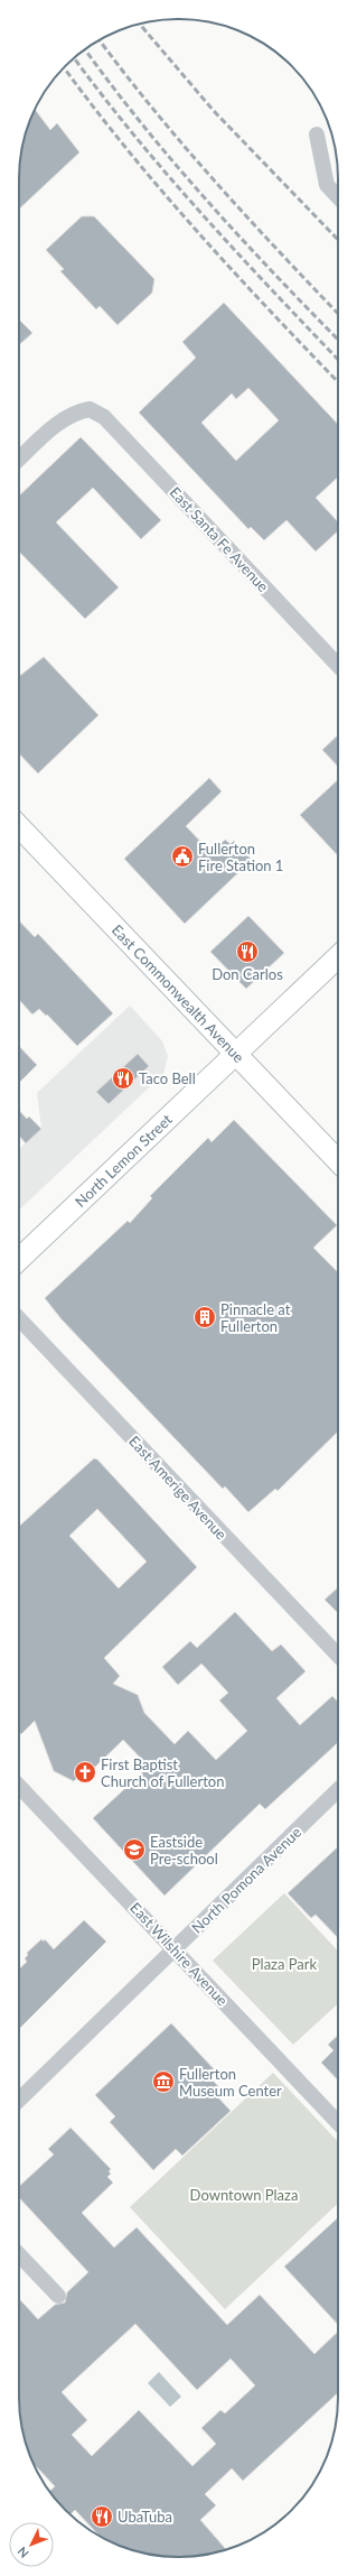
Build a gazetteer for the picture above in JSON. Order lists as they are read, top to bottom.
{
  "streets": {
    "main road": ["East Commonwealth Avenue", "North Lemon Street"],
    "street": [
      "East Santa Fe Avenue",
      "East Amerige Avenue",
      "North Pomona Avenue",
      "East Wilshire Avenue"
    ]
  },
  "crossings": [
    ["East Commonwealth Avenue", "North Lemon Street"],
    ["North Pomona Avenue", "East Wilshire Avenue"]
  ],
  "parks": ["Plaza Park", "Downtown Plaza"],
  "places": {
    "public building": ["Fullerton Fire Station 1"],
    "restaurant": ["Don Carlos", "Taco Bell", "UbaTuba"],
    "building": ["Pinnacle at Fullerton"],
    "church": ["First Baptist Church of Fullerton"],
    "school or university": ["Eastside Pre-school"],
    "museum": ["Fullerton Museum Center"]
  },
  "north": "bottom left"
}
